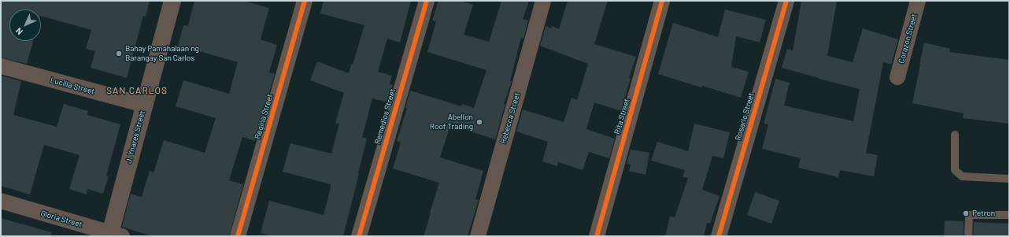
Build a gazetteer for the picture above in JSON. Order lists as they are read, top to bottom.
{
  "streets": {
    "street": [
      "Corazon Street",
      "Lucilla Street",
      "Regina Street",
      "Remedios Street",
      "Rita Street",
      "Rosario Street",
      "Rebecca Street",
      "J. Ynares Street",
      "Gloria Street"
    ]
  },
  "crossings": [
    ["Lucilla Street", "J. Ynares Street"],
    ["J. Ynares Street", "Gloria Street"]
  ],
  "districts": ["SAN CARLOS"],
  "places": ["Bahay Pamahalaan ng Barangay San Carlos", "Abellon Roof Trading", "Petron"],
  "north": "bottom left"
}
